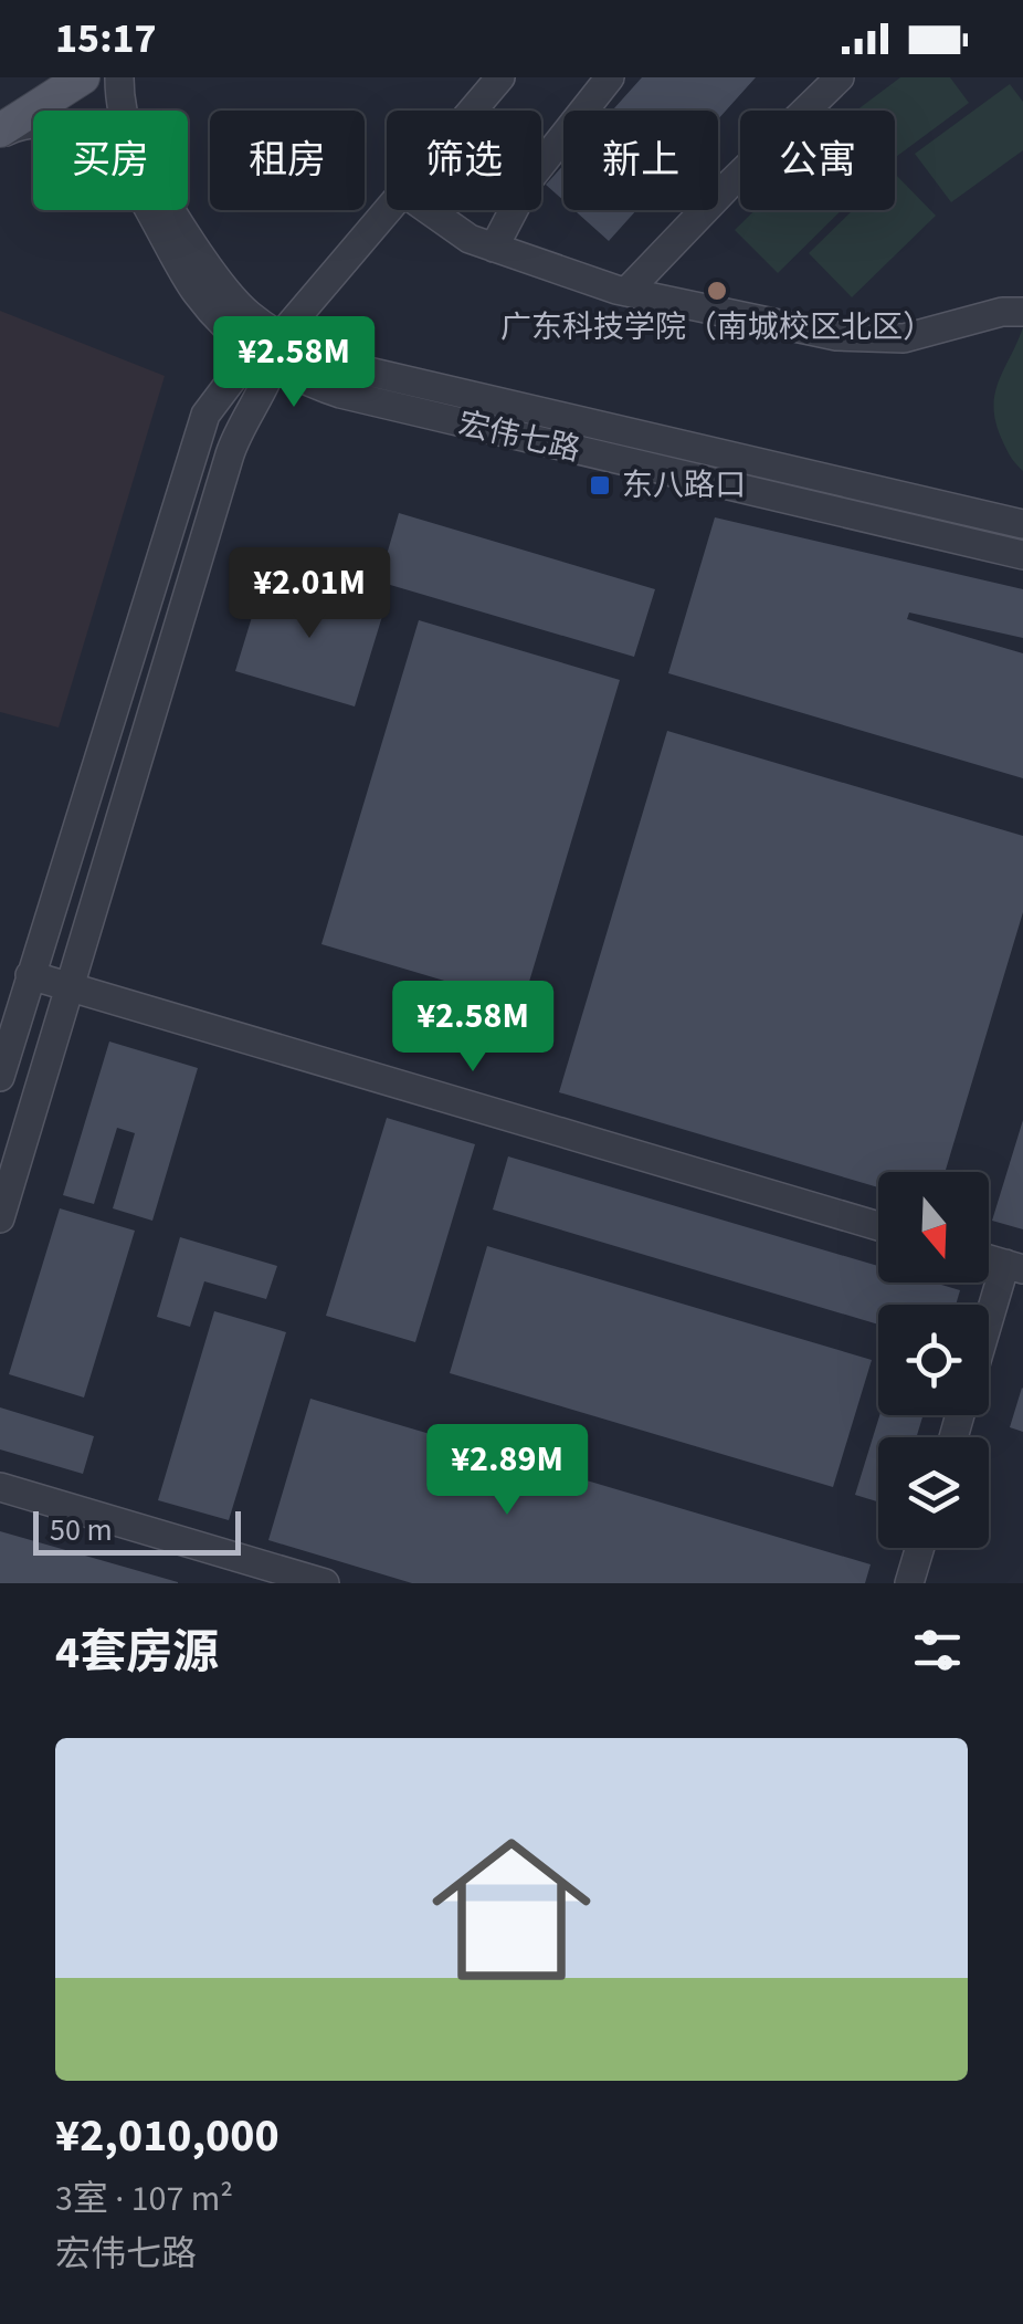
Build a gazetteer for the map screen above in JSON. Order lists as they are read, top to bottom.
{
  "streets": {
    "street": ["宏伟七路"]
  },
  "places": {
    "other": ["广东科技学院（南城校区北区）"],
    "transit": ["东八路口"]
  },
  "scale_bar": "50 m",
  "north": "bottom",
  "page": {
    "status": "15:17",
    "chip": [
      "买房",
      "租房",
      "筛选",
      "新上",
      "公寓"
    ],
    "price": [
      "¥2.58M",
      "¥2.01M",
      "¥2.58M",
      "¥2.89M"
    ],
    "scale": "50 m",
    "heading": "4套房源",
    "list": [
      {
        "name": "¥2,010,000",
        "note": "3室 · 107 m² · 宏伟七路"
      }
    ]
  }
}
